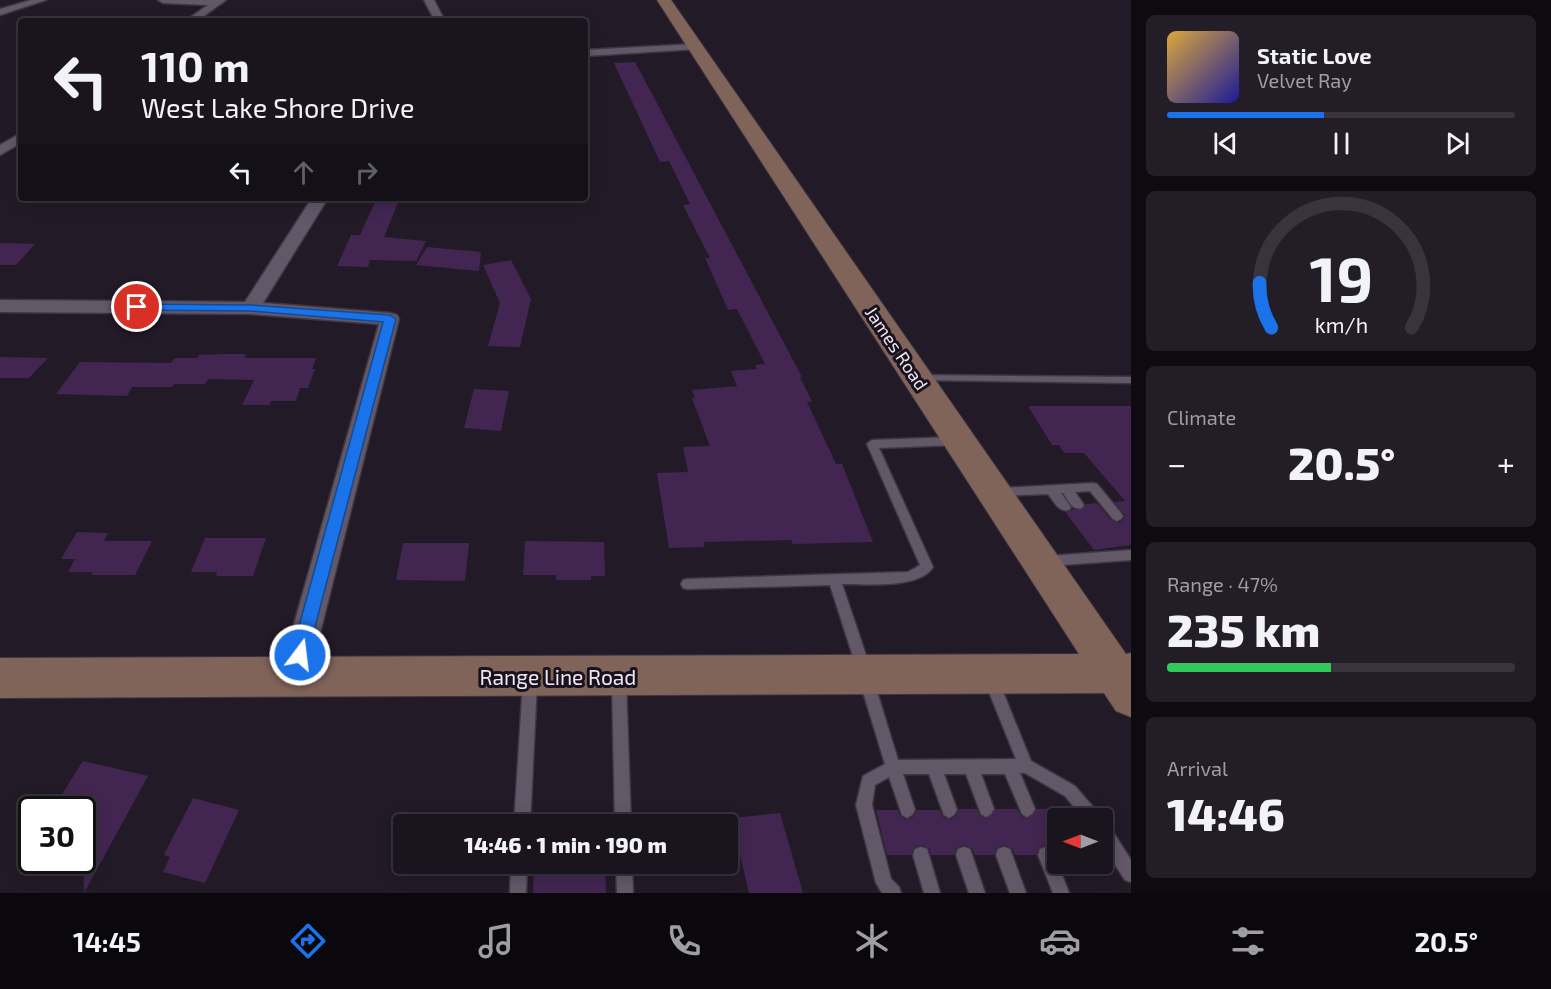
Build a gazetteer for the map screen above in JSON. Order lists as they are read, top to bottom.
{
  "streets": {
    "main road": ["James Road", "Range Line Road"]
  },
  "crossings": [
    ["James Road", "Range Line Road"]
  ],
  "north": "left",
  "page": {
    "turn": ["110 m", "West Lake Shore Drive"],
    "song": ["Static Love", "Velvet Ray"],
    "tile": [
      "Climate",
      ["Range · 47%", "235 km"],
      ["Arrival", "14:46"]
    ],
    "heat": ["−", "20.5°", "+"],
    "limit": "30",
    "trip": "14:46 · 1 min · 190 m",
    "tabs": ["14:45", "20.5°"],
    "gauge": ["19", "km/h"]
  }
}
